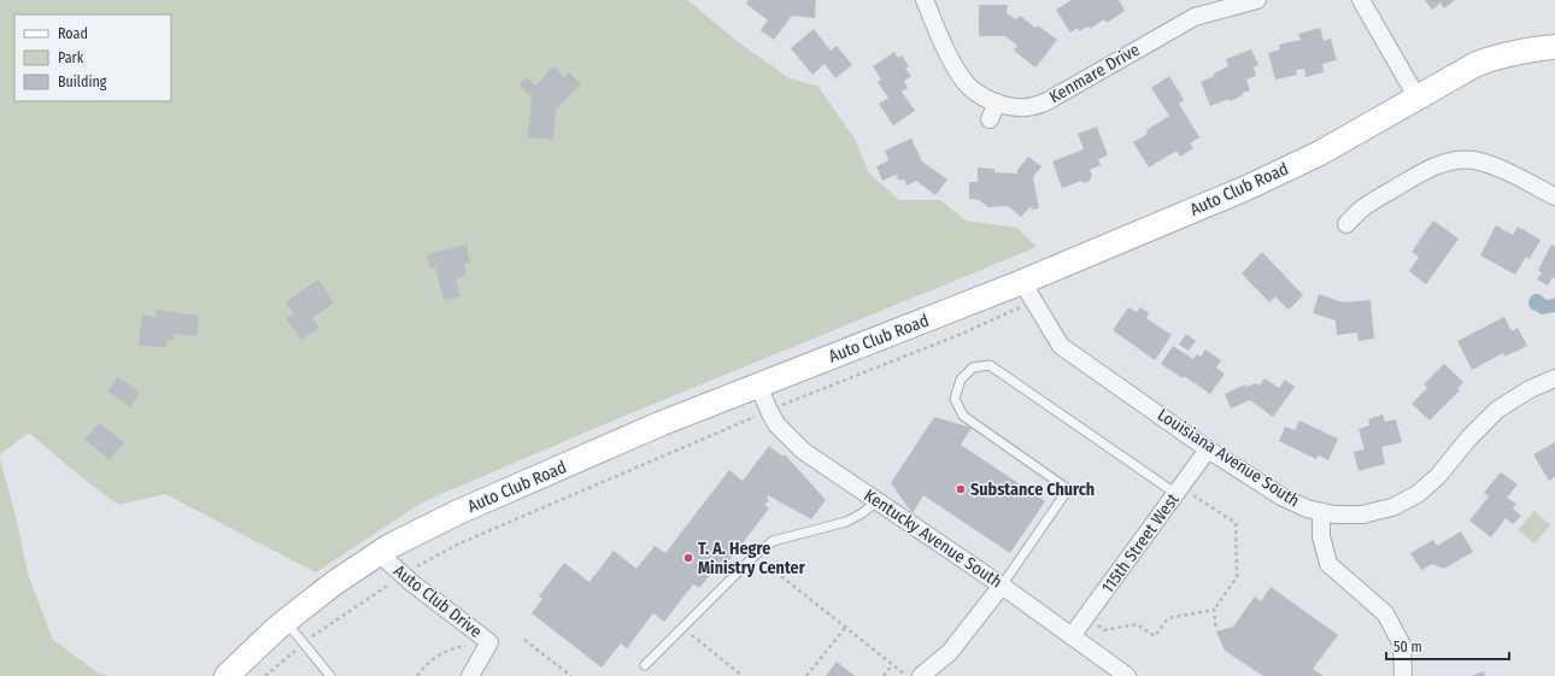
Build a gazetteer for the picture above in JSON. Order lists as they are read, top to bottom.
{
  "streets": {
    "street": [
      "Kenmare Drive",
      "Auto Club Road",
      "Louisiana Avenue South",
      "Kentucky Avenue South",
      "115th Street West",
      "Auto Club Drive"
    ]
  },
  "crossings": [
    ["Auto Club Road", "Louisiana Avenue South"],
    ["Auto Club Road", "Kentucky Avenue South"],
    ["Auto Club Road", "Auto Club Drive"],
    ["Louisiana Avenue South", "115th Street West"],
    ["Kentucky Avenue South", "115th Street West"]
  ],
  "places": ["Substance Church", "T. A. Hegre Ministry Center"],
  "legend": ["Road", "Park", "Building"],
  "scale_bar": "50 m"
}
